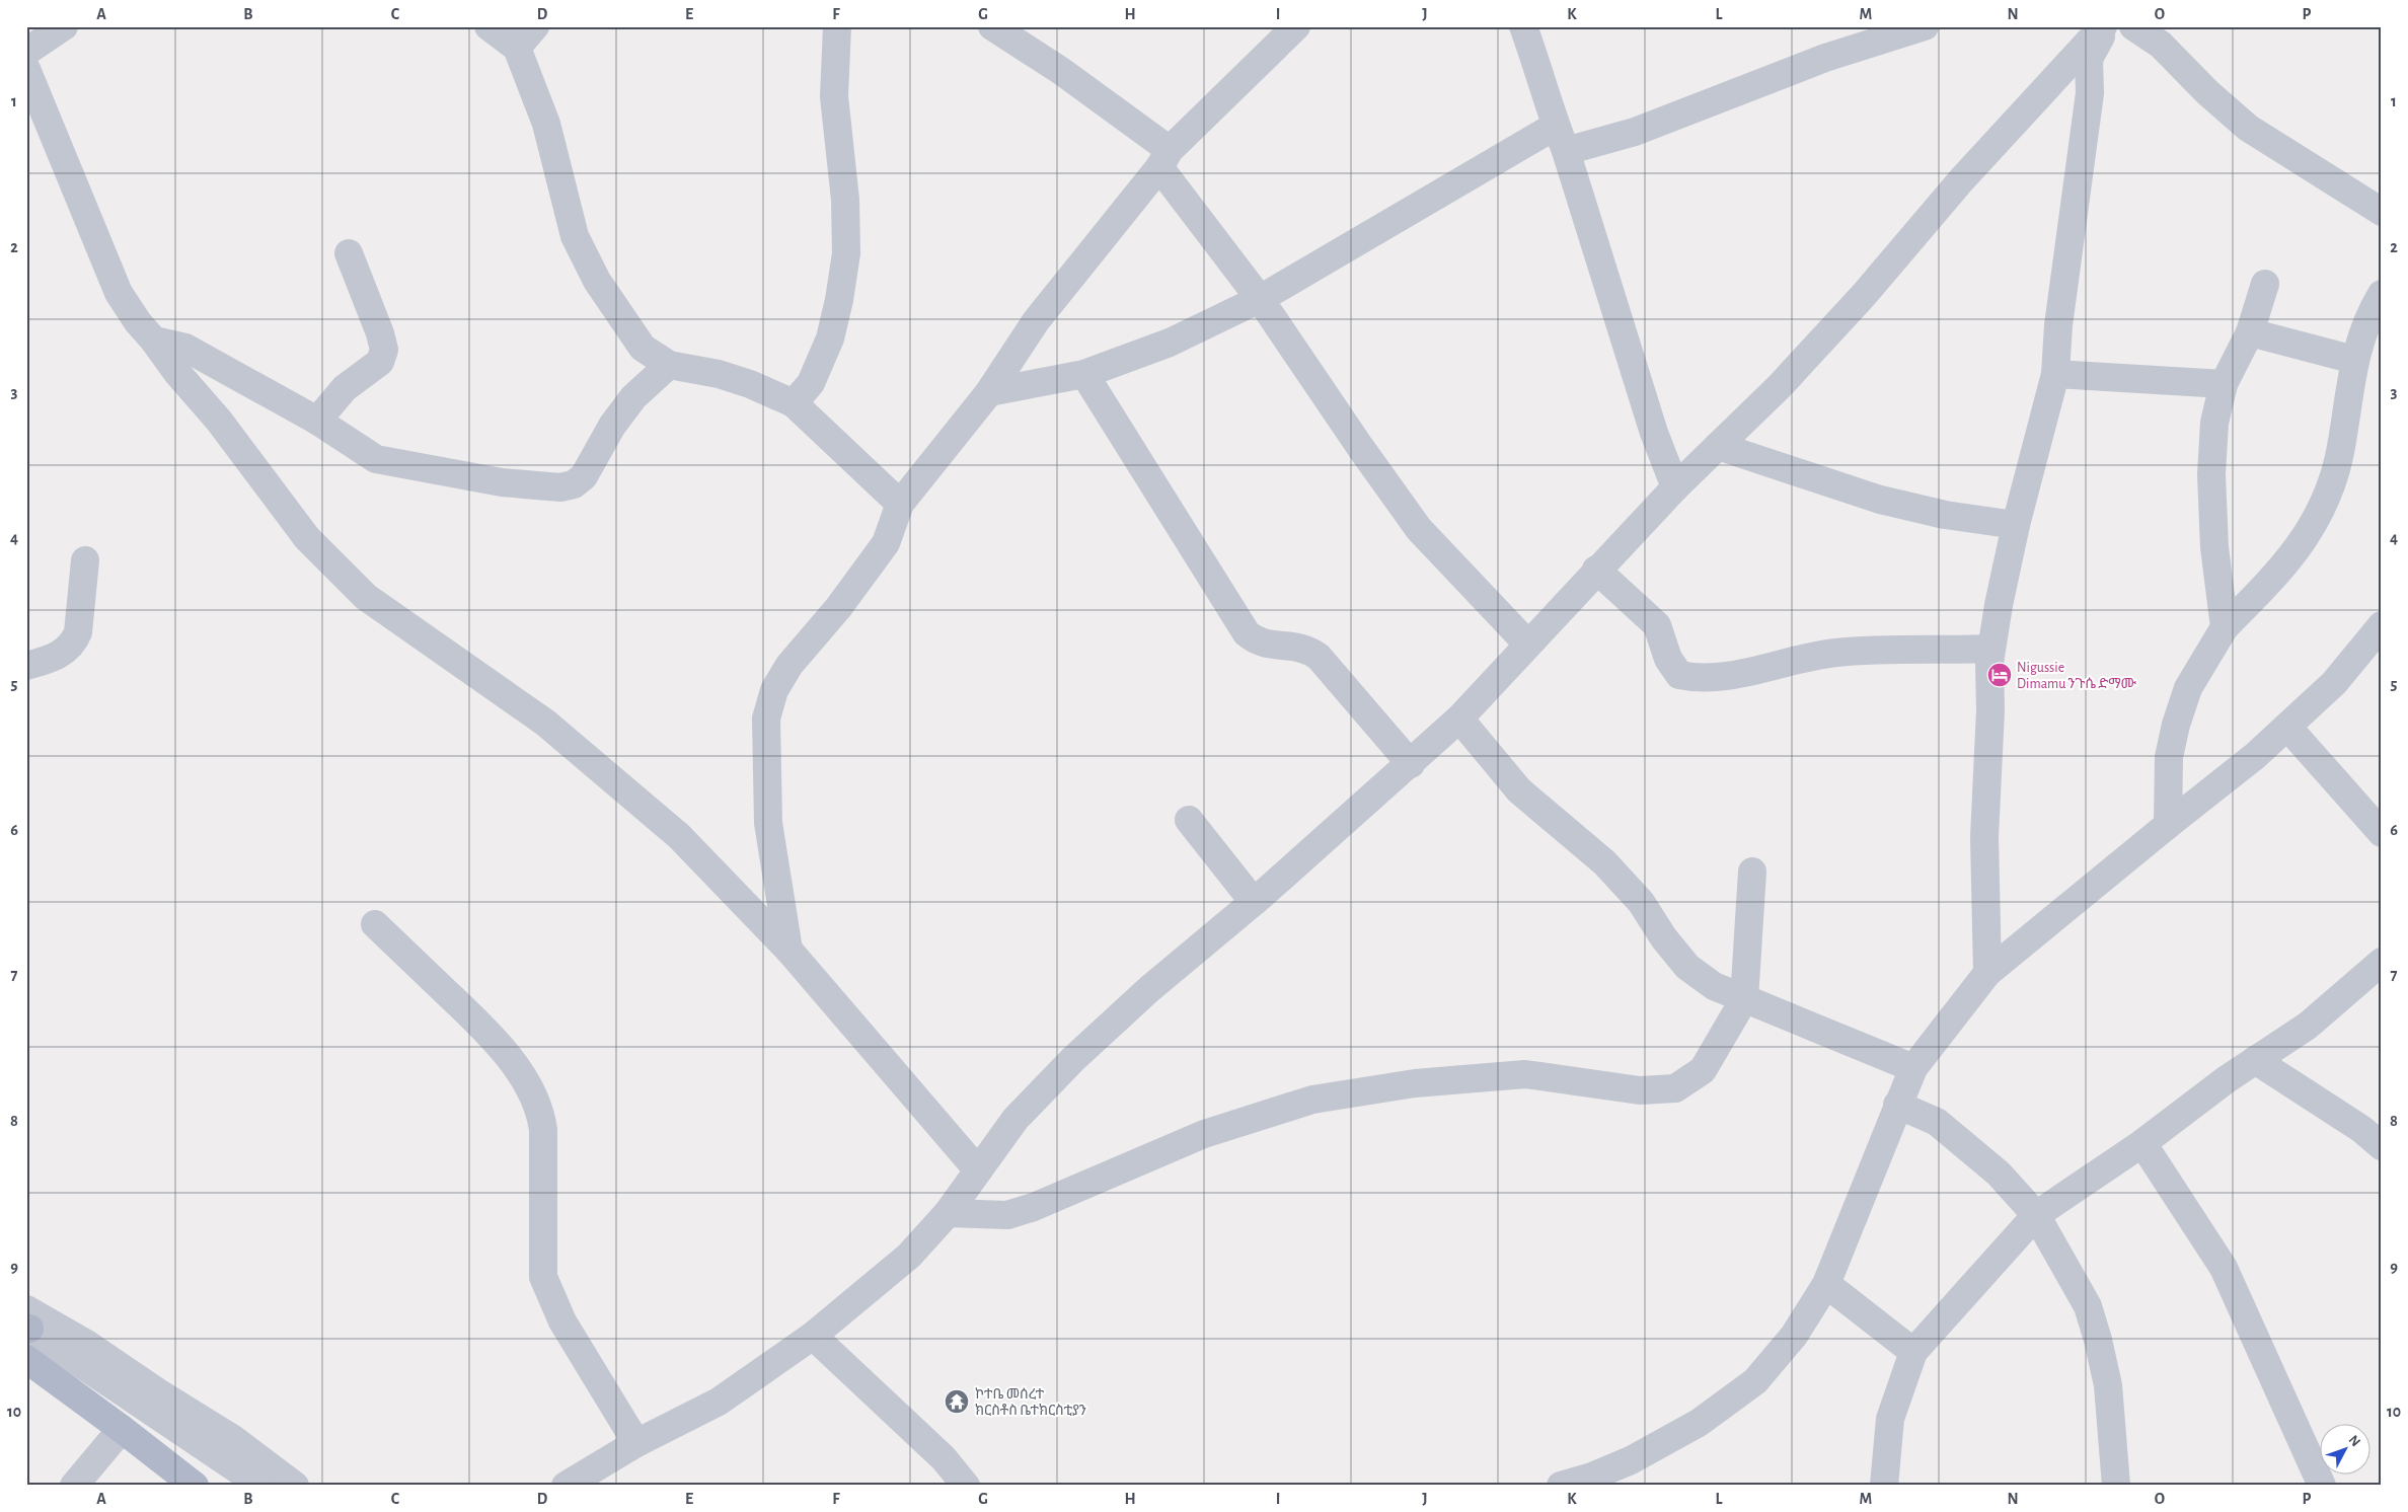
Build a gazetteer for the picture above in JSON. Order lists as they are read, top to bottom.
{
  "places": {
    "hotel": ["Nigussie Dimamu ንጉሴ ድማሙ"],
    "temple": ["ኮተቤ መሰረተ ክርስቶስ ቤተክርስቲያን"]
  },
  "north": "top right",
  "grid": {
    "columns": [
      "A",
      "B",
      "C",
      "D",
      "E",
      "F",
      "G",
      "H",
      "I",
      "J",
      "K",
      "L",
      "M",
      "N",
      "O",
      "P"
    ],
    "rows": [
      "1",
      "2",
      "3",
      "4",
      "5",
      "6",
      "7",
      "8",
      "9",
      "10"
    ]
  }
}
